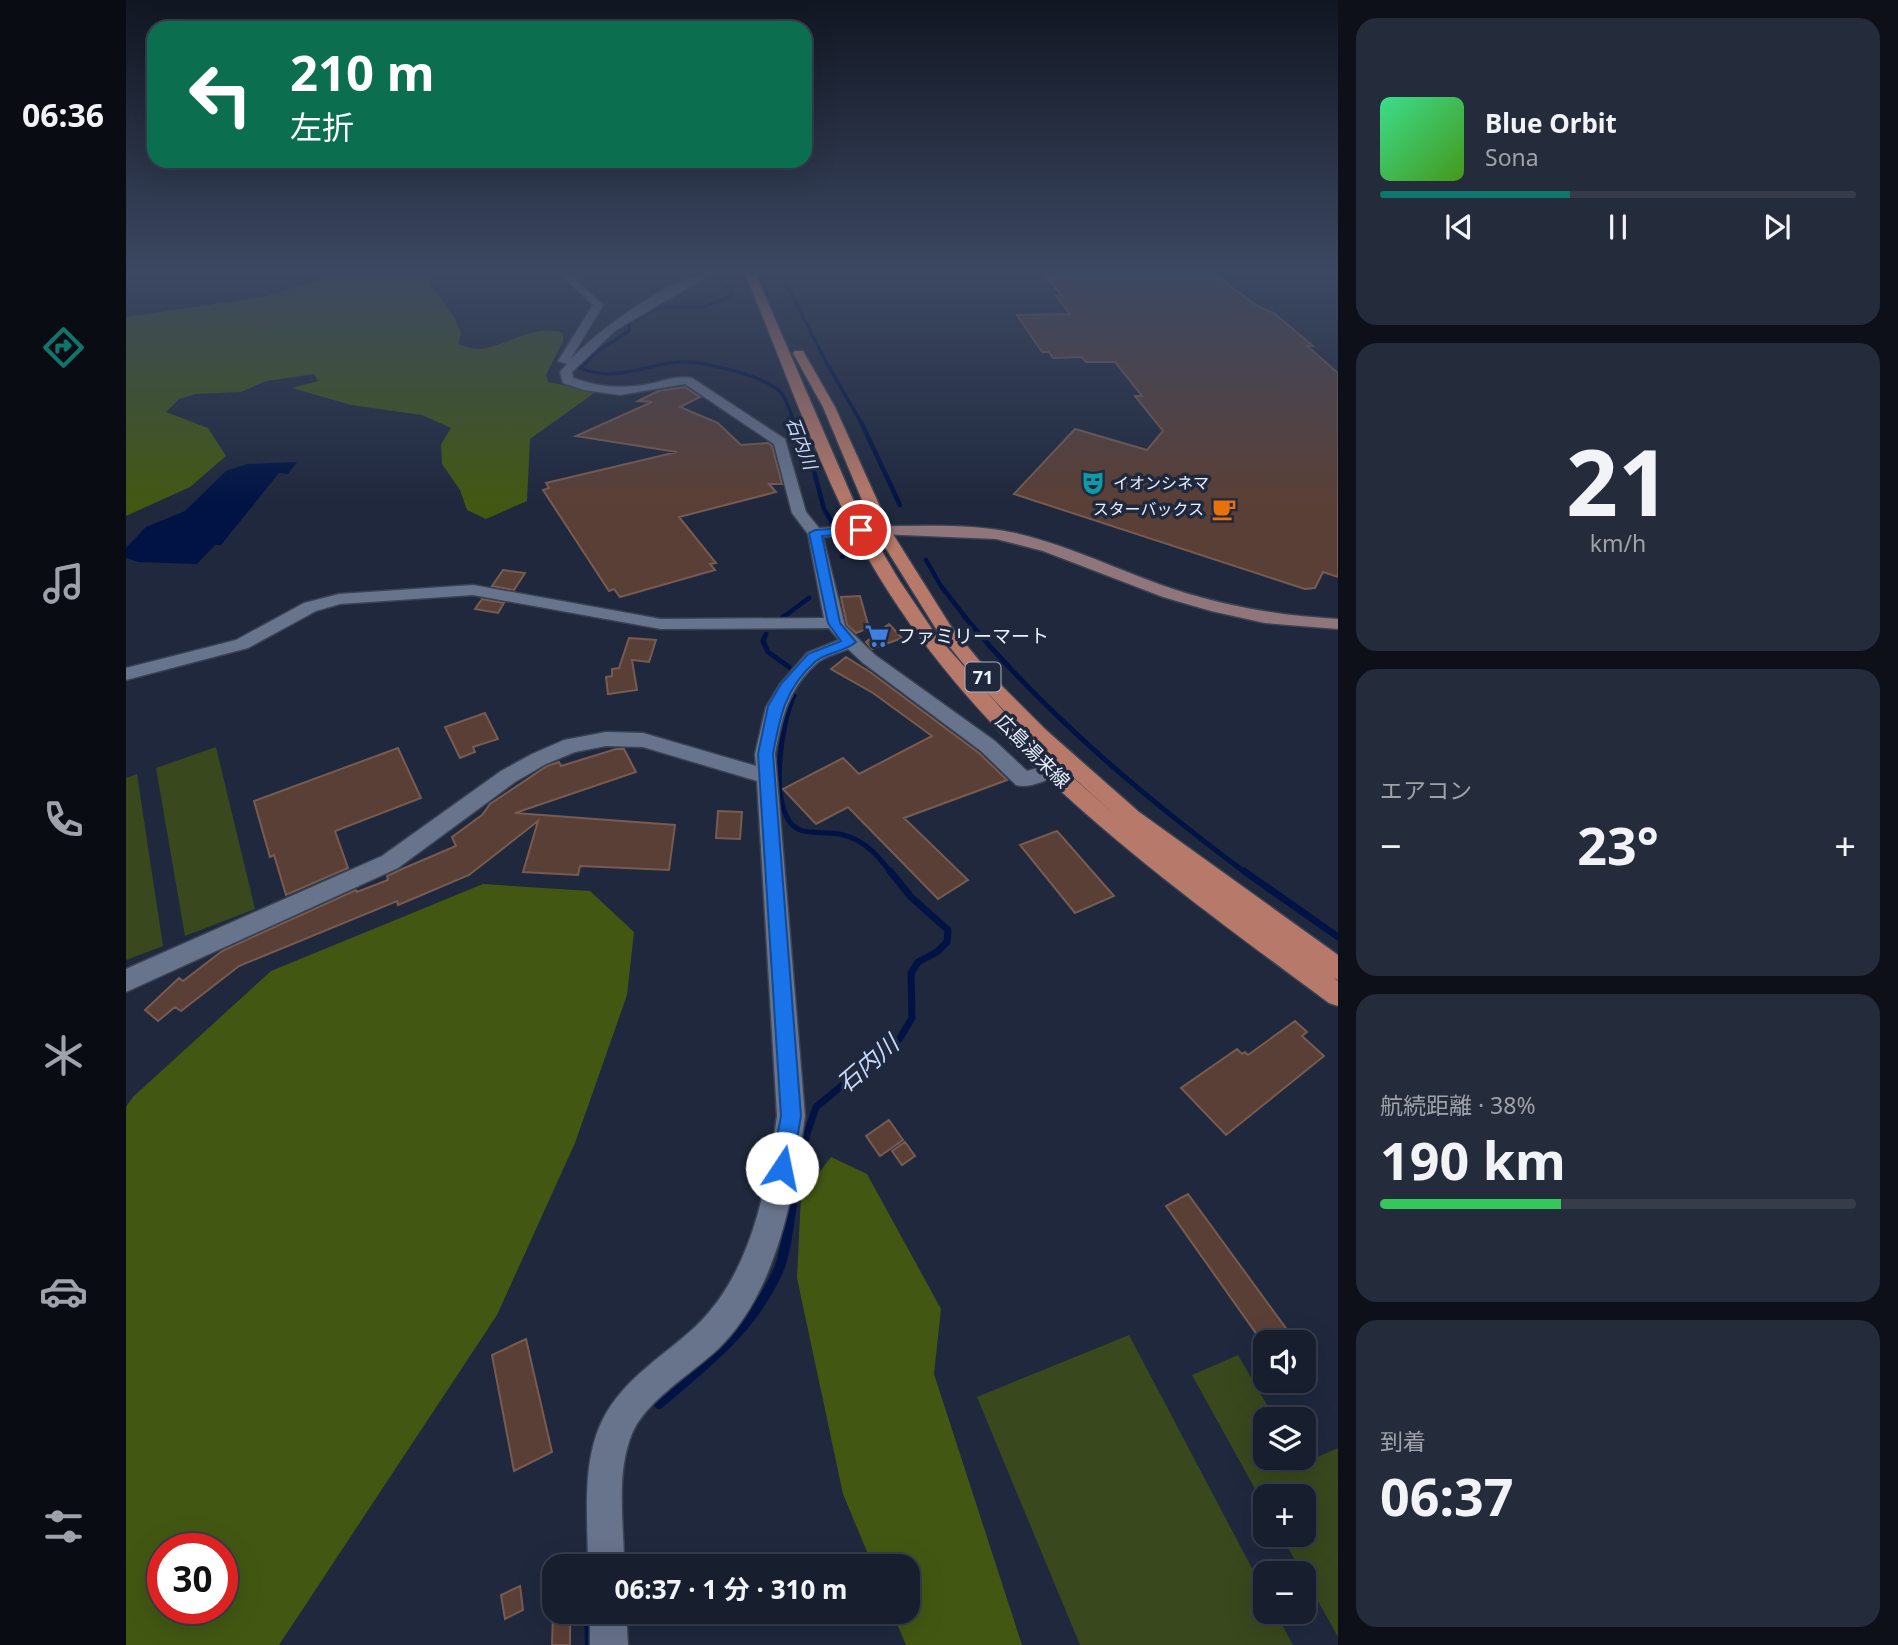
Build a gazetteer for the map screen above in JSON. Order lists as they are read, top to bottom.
{
  "streets": {
    "main road": ["71", "広島湯来線"]
  },
  "water": ["石内川"],
  "places": {
    "theatre": ["イオンシネマ"],
    "cafe": ["スターバックス"],
    "supermarket": ["ファミリーマート"]
  },
  "page": {
    "tabs": "06:36",
    "turn": ["210 m", "左折"],
    "song": ["Blue Orbit", "Sona"],
    "tile": [
      ["21", "km/h"],
      "エアコン",
      ["航続距離 · 38%", "190 km"],
      ["到着", "06:37"]
    ],
    "heat": ["−", "23°", "+"],
    "map_buttons": ["+", "−"],
    "limit": "30",
    "trip": "06:37 · 1 分 · 310 m"
  }
}
